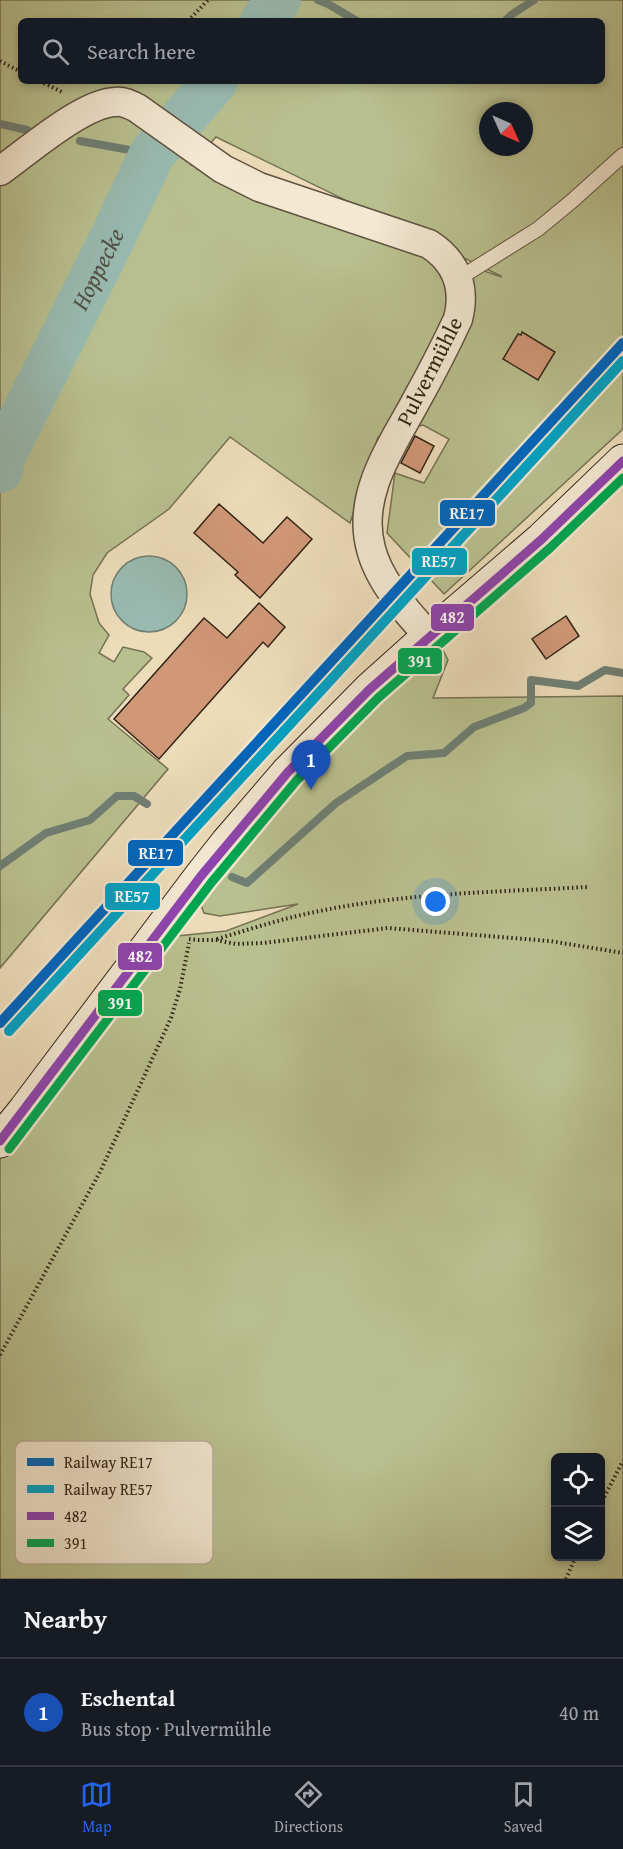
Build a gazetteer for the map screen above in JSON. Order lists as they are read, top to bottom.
{
  "streets": {
    "street": ["Pulvermühle"]
  },
  "water": ["Hoppecke"],
  "lines": [
    "rail line RE17",
    "rail line RE57",
    "transit line 482",
    "transit line 391"
  ],
  "legend": [
    "Railway RE17",
    "Railway RE57",
    "482",
    "391"
  ],
  "north": "bottom right",
  "page": {
    "search": "Search here",
    "pins": "1",
    "heading": "Nearby",
    "list": [
      {
        "mark": "1",
        "name": "Eschental",
        "note": "Bus stop · Pulvermühle",
        "value": "40 m"
      }
    ],
    "nav": ["Map", "Directions", "Saved"]
  }
}
